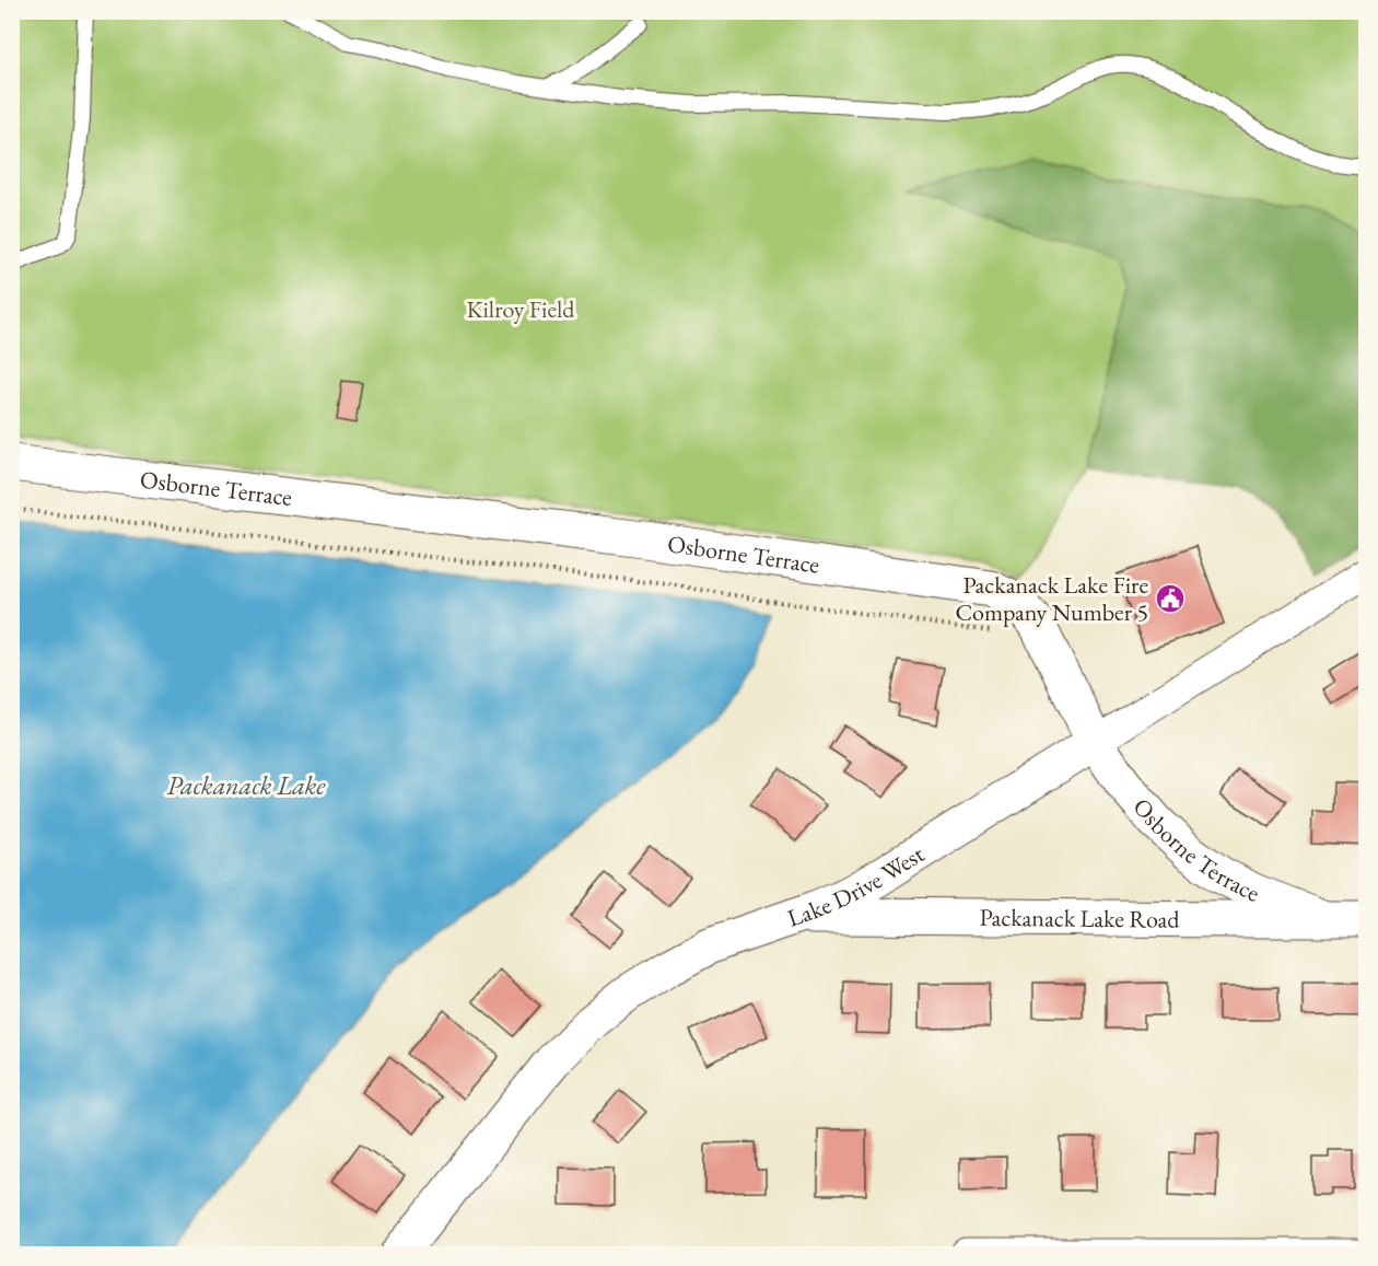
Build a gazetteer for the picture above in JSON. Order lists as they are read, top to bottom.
{
  "streets": {
    "street": ["Osborne Terrace", "Lake Drive West", "Packanack Lake Road"]
  },
  "crossings": [
    ["Osborne Terrace", "Lake Drive West"],
    ["Osborne Terrace", "Packanack Lake Road"],
    ["Lake Drive West", "Packanack Lake Road"]
  ],
  "water": ["Packanack Lake"],
  "parks": ["Kilroy Field"],
  "places": {
    "public building": ["Packanack Lake Fire Company Number 5"]
  }
}
